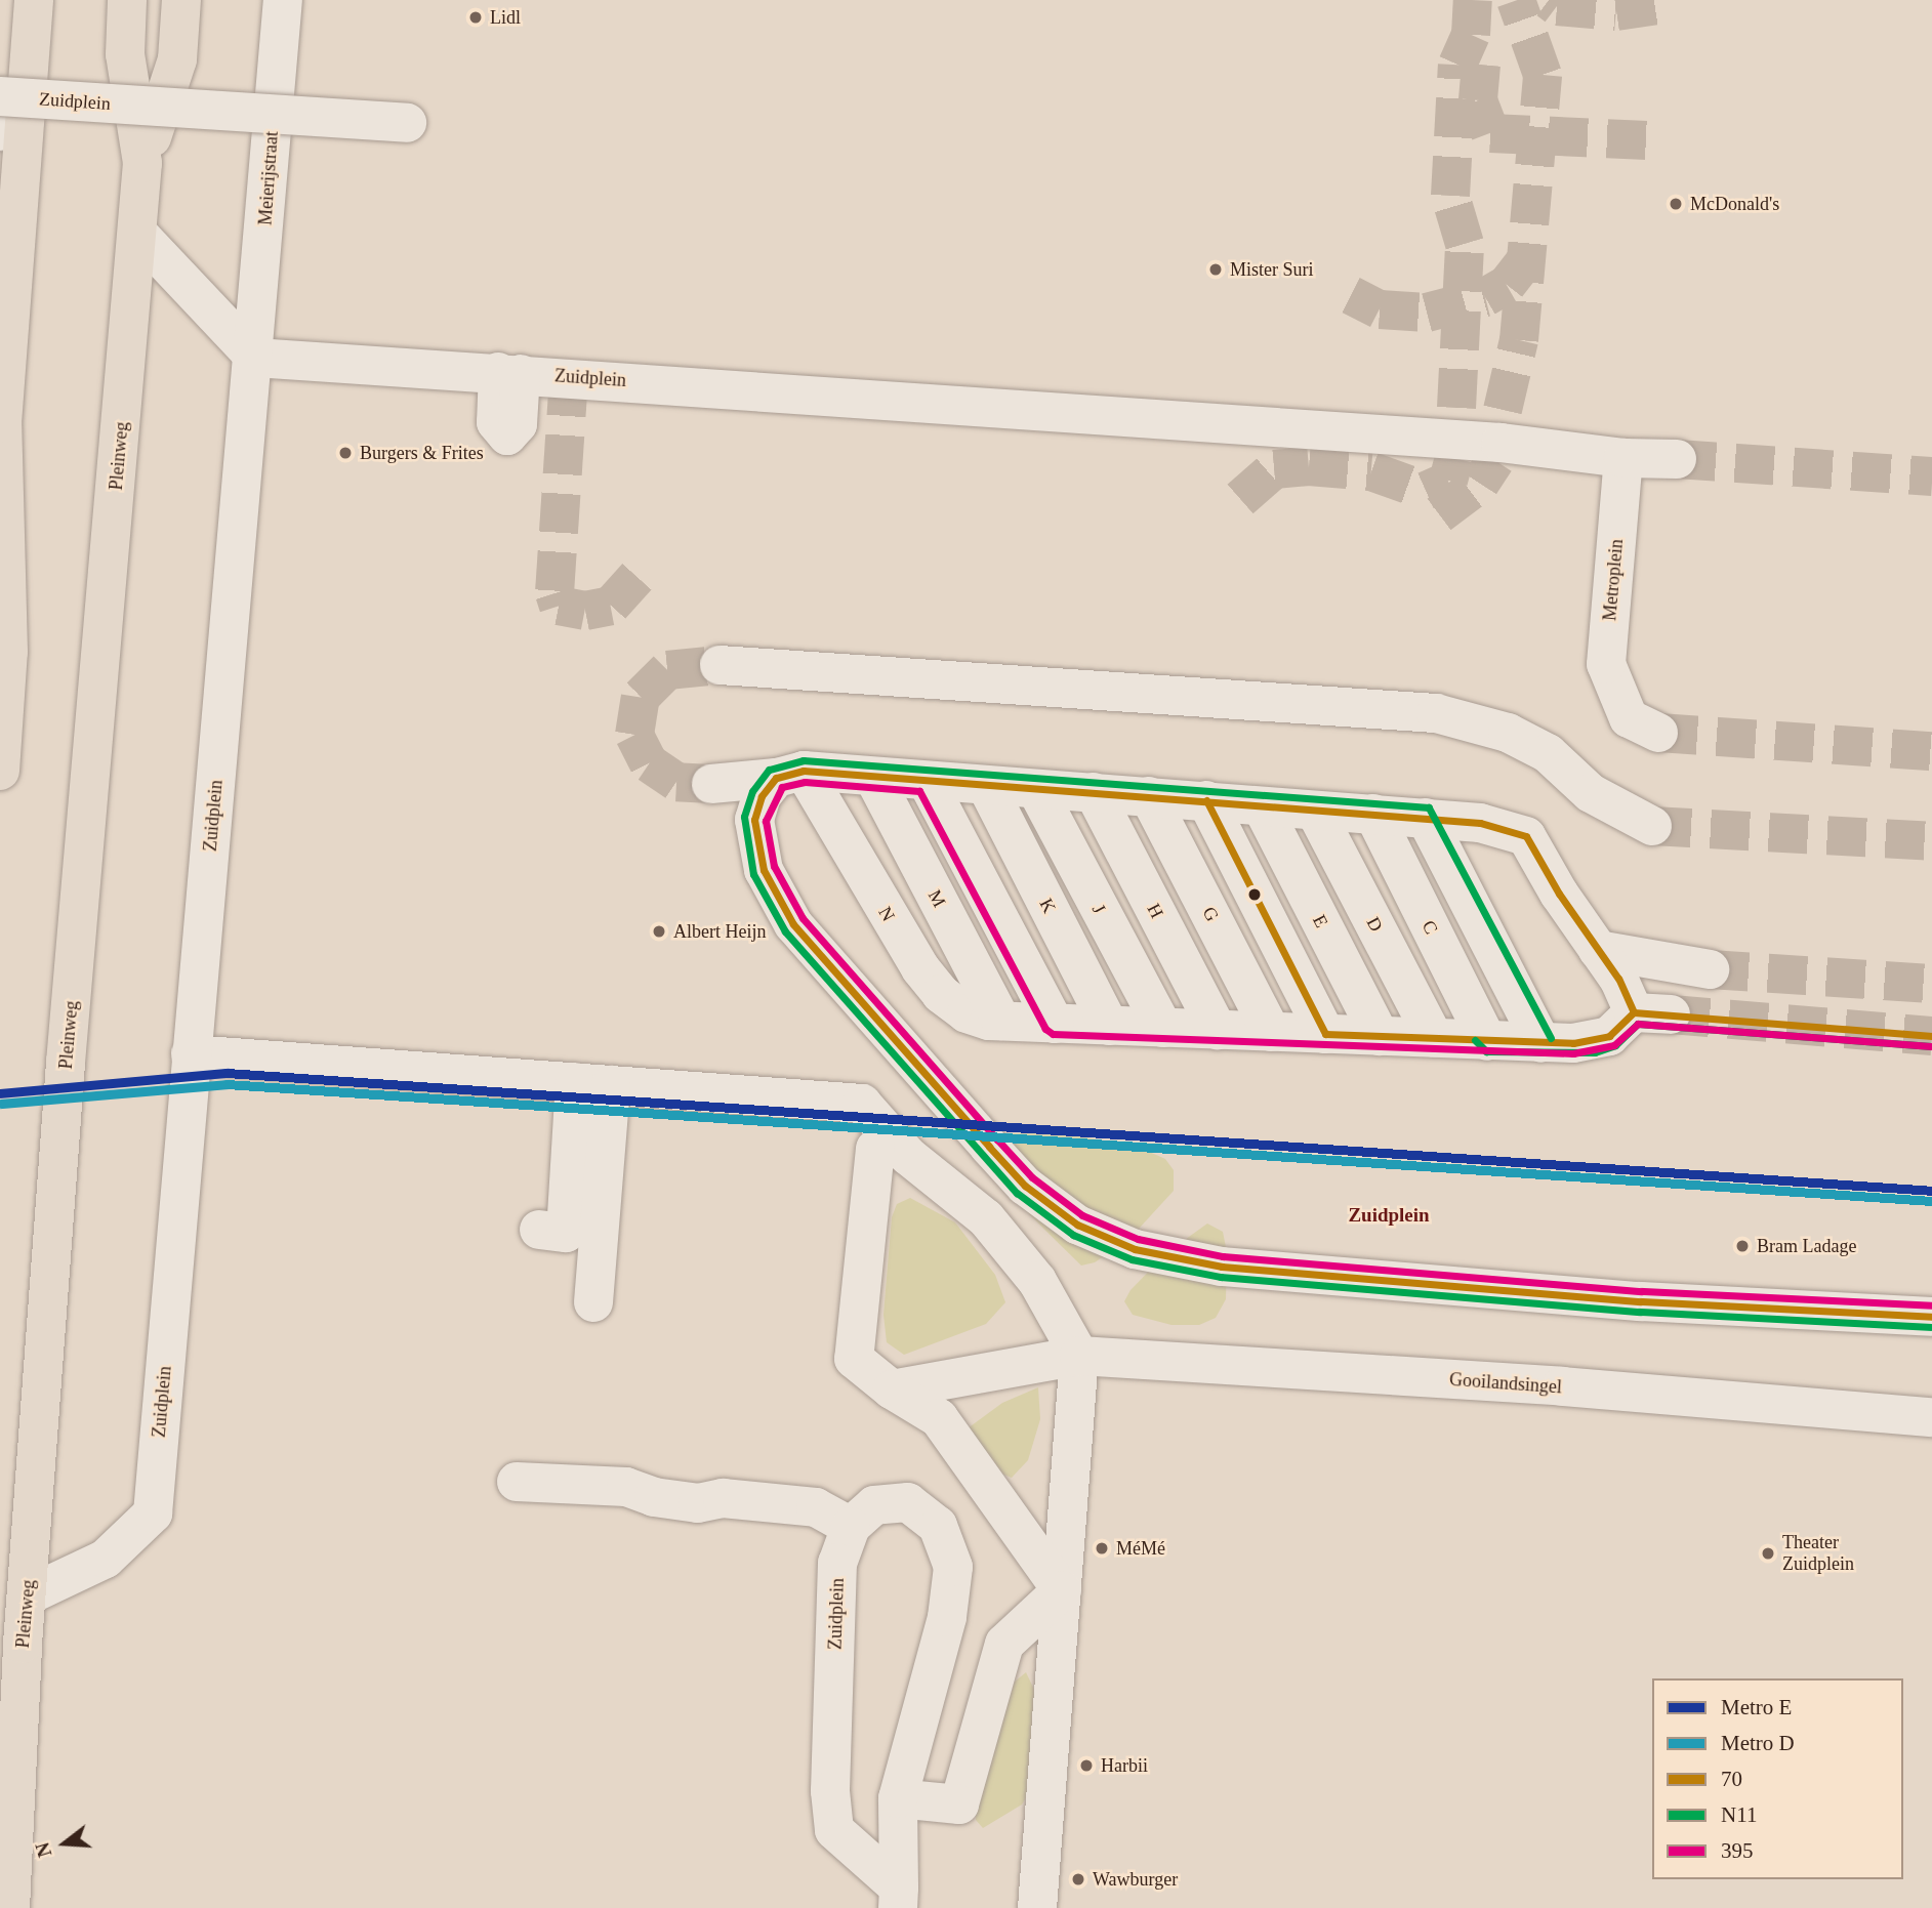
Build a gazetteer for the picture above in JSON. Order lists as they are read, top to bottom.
{
  "streets": {
    "main road": ["Pleinweg"],
    "street": [
      "Zuidplein",
      "Meierijstraat",
      "Metroplein",
      "M",
      "K",
      "J",
      "H",
      "N",
      "G",
      "E",
      "D",
      "C",
      "Gooilandsingel"
    ]
  },
  "crossings": [
    ["Zuidplein", "Meierijstraat"],
    ["Zuidplein", "Pleinweg"],
    ["Zuidplein", "Metroplein"],
    ["M", "N"],
    ["K", "N"],
    ["J", "N"],
    ["H", "N"],
    ["N", "G"],
    ["N", "E"],
    ["N", "D"],
    ["N", "C"]
  ],
  "districts": ["Zuidplein"],
  "places": [
    "Lidl",
    "McDonald's",
    "Mister Suri",
    "Burgers & Frites",
    "Albert Heijn",
    "Bram Ladage",
    "MéMé",
    "Theater Zuidplein",
    "Harbii",
    "Wawburger"
  ],
  "lines": [
    "transit line N11",
    "transit line 70",
    "transit line 395",
    "metro line E",
    "metro line D"
  ],
  "legend": [
    "Metro E",
    "Metro D",
    "70",
    "N11",
    "395"
  ],
  "north": "left"
}
